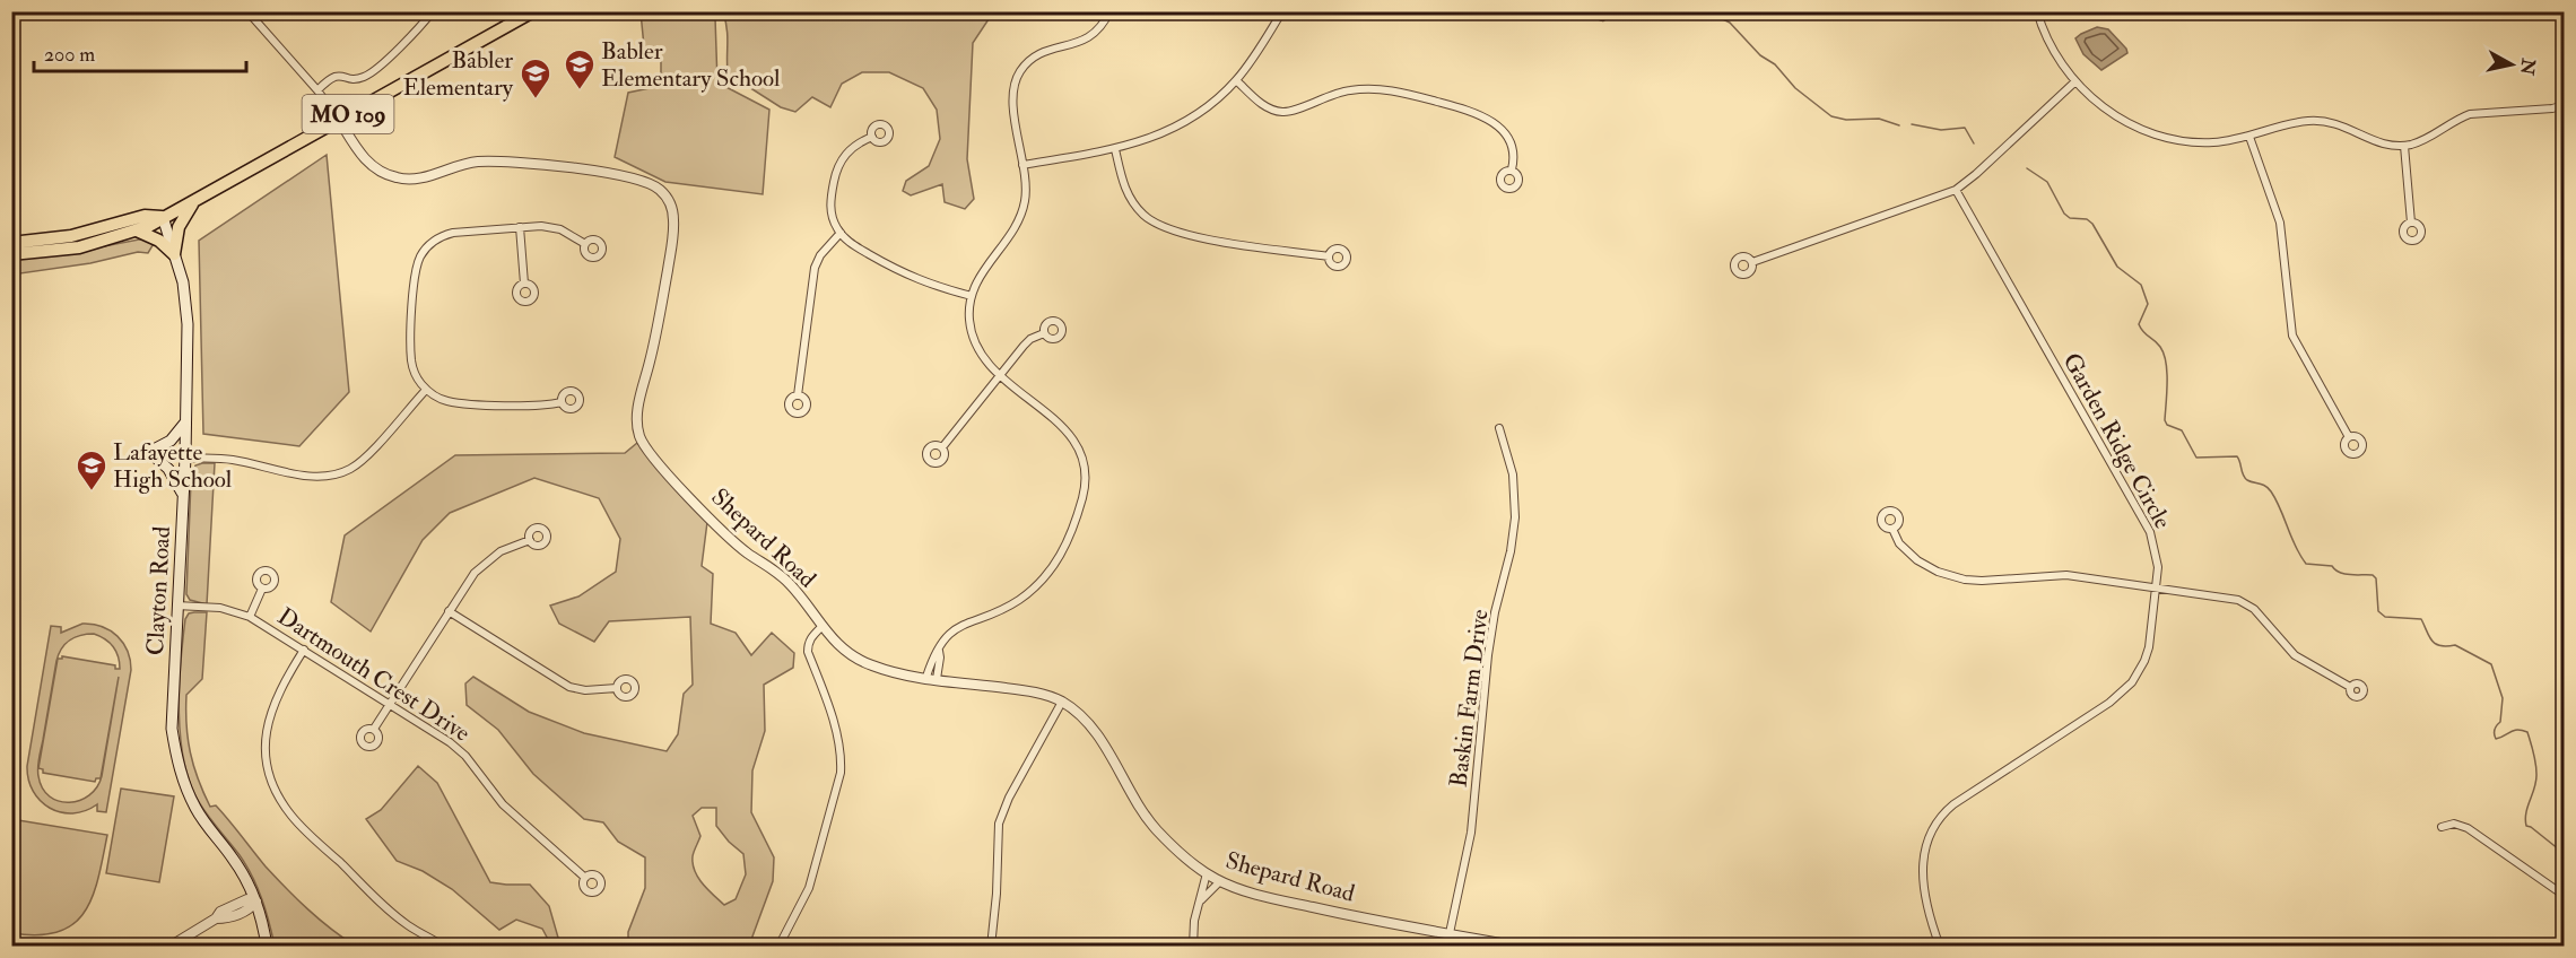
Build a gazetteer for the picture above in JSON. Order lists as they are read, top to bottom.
{
  "streets": {
    "main road": ["MO 109", "Clayton Road"],
    "street": [
      "Garden Ridge Circle",
      "Shepard Road",
      "Dartmouth Crest Drive",
      "Baskin Farm Drive"
    ]
  },
  "crossings": [
    ["MO 109", "Shepard Road"],
    ["MO 109", "Clayton Road"],
    ["Shepard Road", "Baskin Farm Drive"],
    ["Clayton Road", "Dartmouth Crest Drive"]
  ],
  "places": {
    "school or university": ["Babler Elementary School", "Babler Elementary", "Lafayette High School"]
  },
  "scale_bar": "200 m",
  "north": "right"
}
